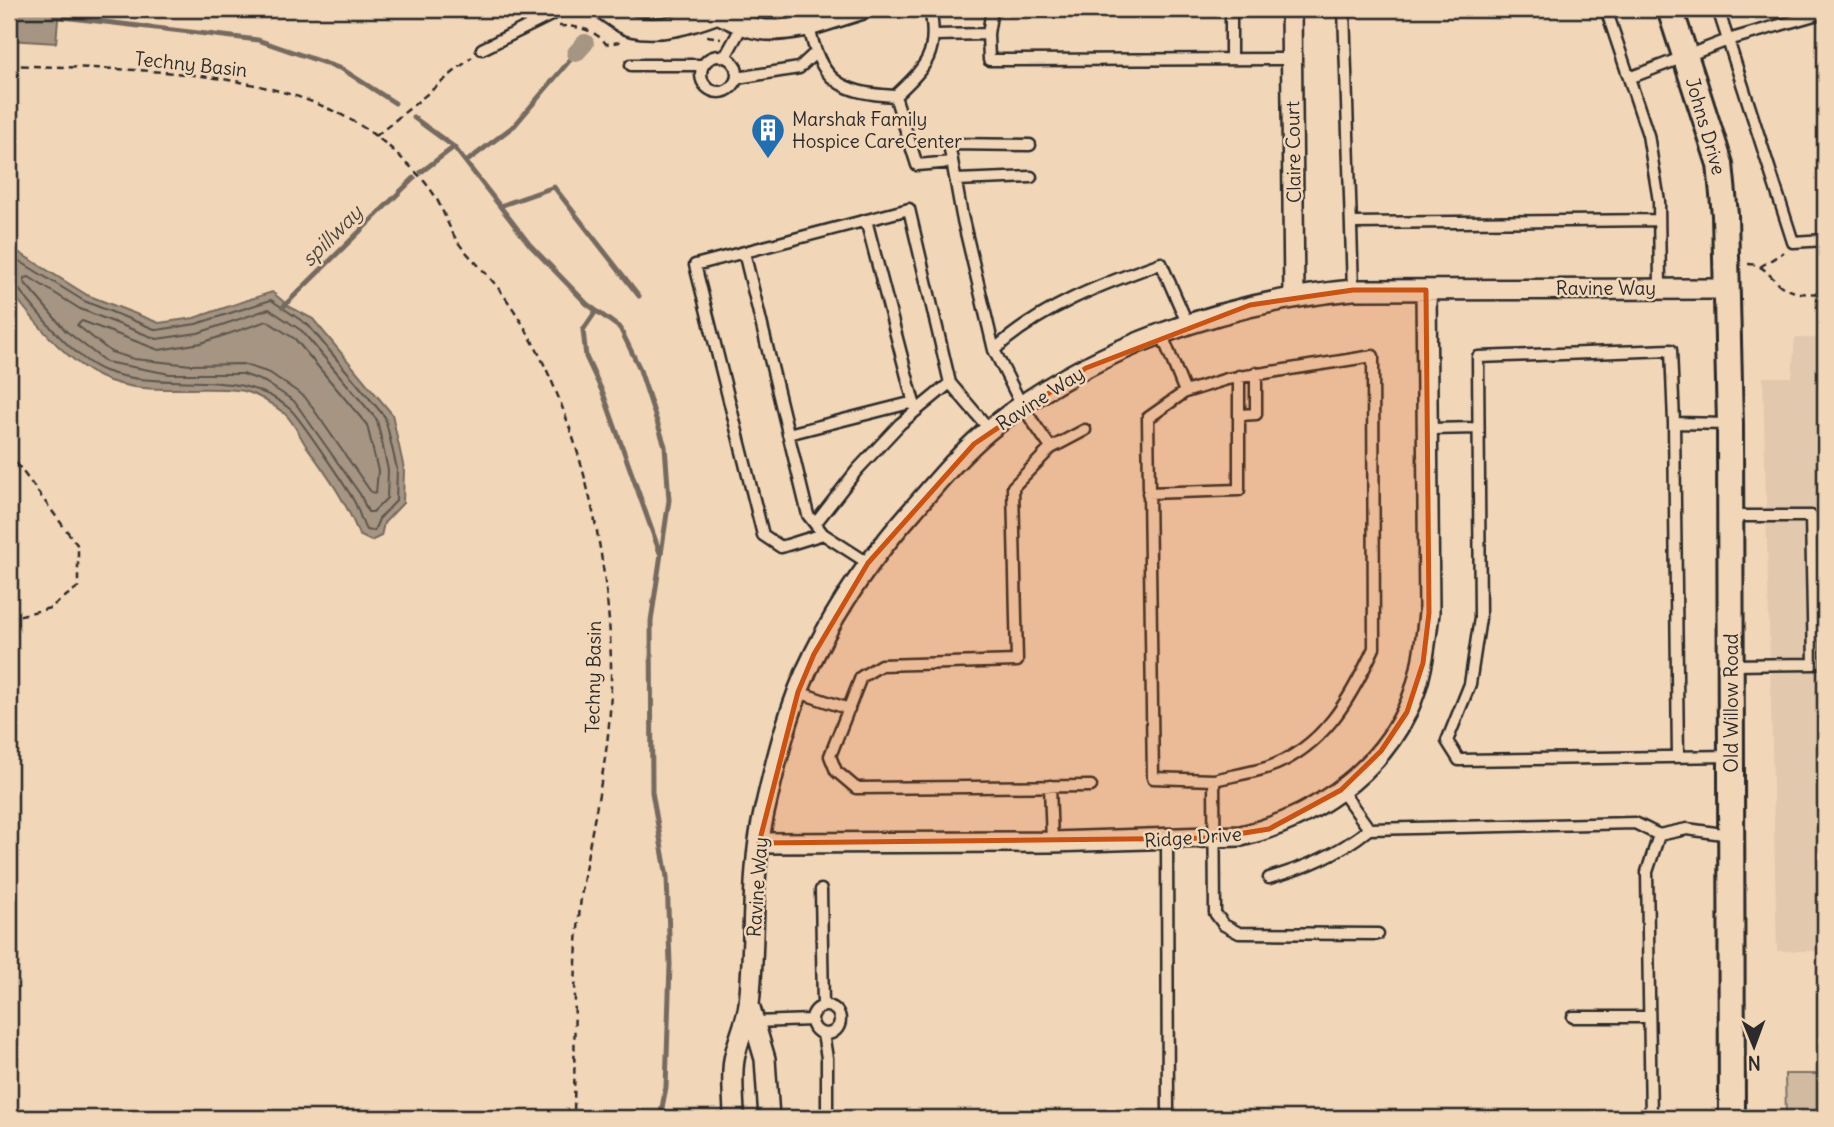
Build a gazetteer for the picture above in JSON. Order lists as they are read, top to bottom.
{
  "streets": {
    "street": [
      "Johns Drive",
      "Claire Court",
      "Ravine Way",
      "Old Willow Road",
      "Ridge Drive"
    ],
    "path": ["Techny Basin"]
  },
  "crossings": [
    ["Johns Drive", "Ravine Way"],
    ["Johns Drive", "Old Willow Road"],
    ["Claire Court", "Ravine Way"],
    ["Ravine Way", "Old Willow Road"],
    ["Ravine Way", "Ridge Drive"]
  ],
  "water": ["spillway"],
  "places": {
    "building": ["Marshak Family Hospice CareCenter"]
  },
  "north": "bottom"
}
